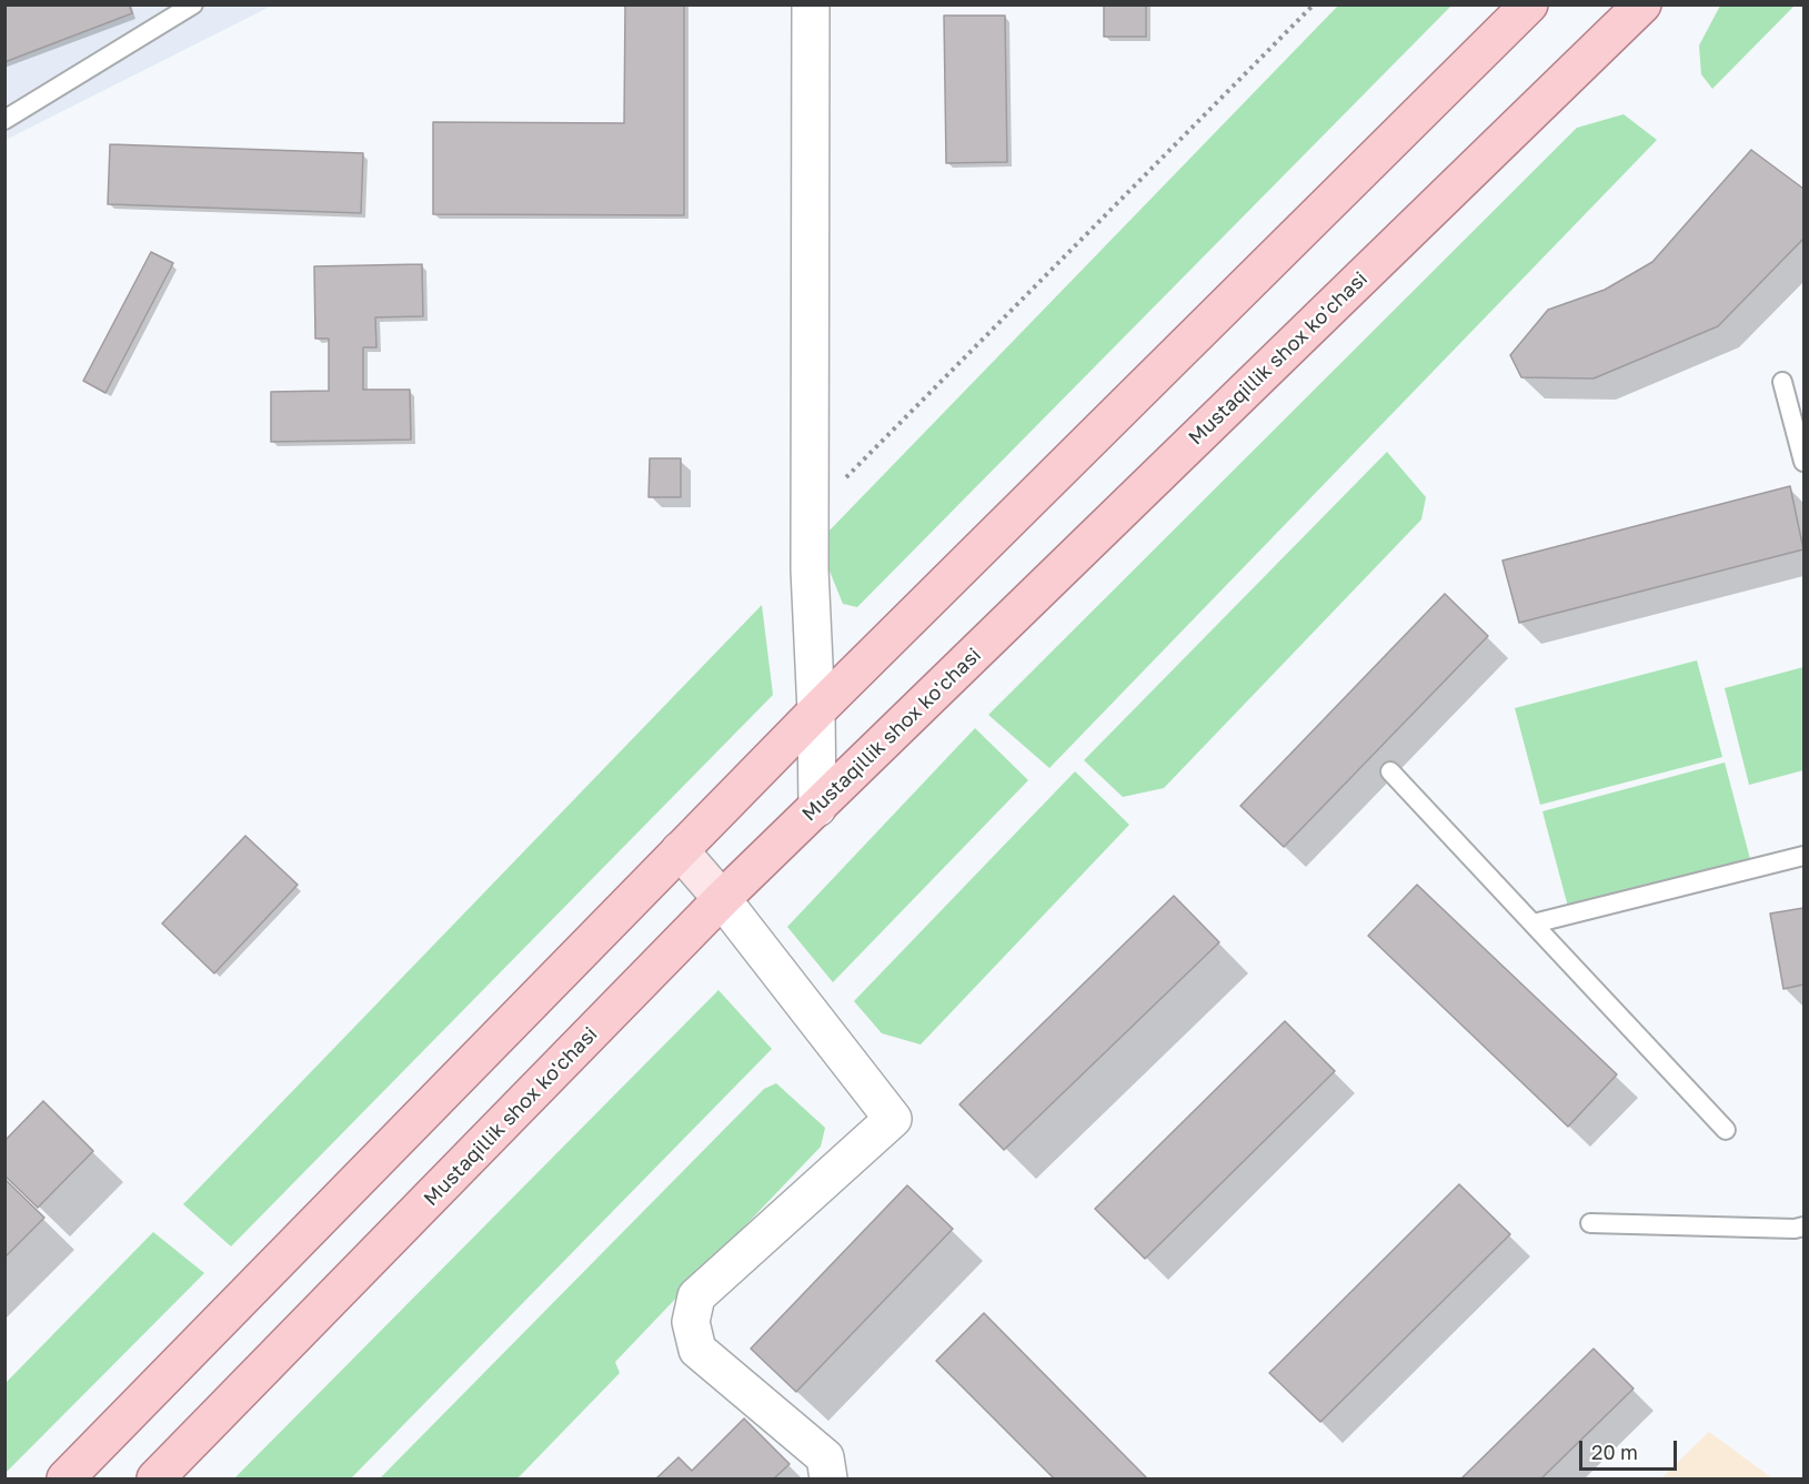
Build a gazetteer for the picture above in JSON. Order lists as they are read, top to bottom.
{
  "streets": {
    "main road": ["Mustaqillik shox ko'chasi"]
  },
  "scale_bar": "20 m"
}
